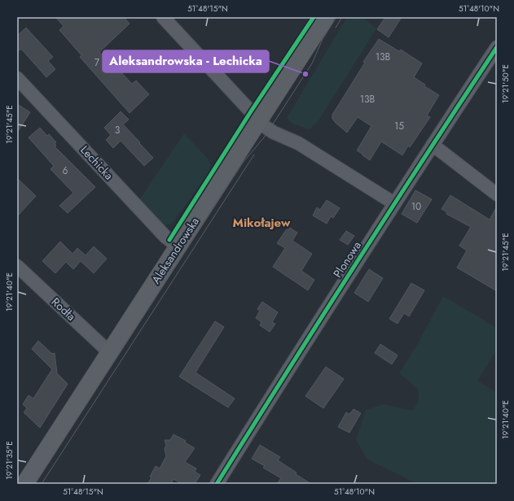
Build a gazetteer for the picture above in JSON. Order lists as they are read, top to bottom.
{
  "streets": {
    "main road": ["Aleksandrowska"],
    "street": ["Lechicka", "Plonowa", "Rodła"]
  },
  "crossings": [
    ["Lechicka", "Aleksandrowska"],
    ["Aleksandrowska", "Rodła"]
  ],
  "districts": ["Mikołajew"],
  "places": ["Aleksandrowska - Lechicka"],
  "house_numbers": [
    "13B",
    "7",
    "13B",
    "15",
    "3",
    "6",
    "10"
  ],
  "coordinates": [
    "51°48'15\"N",
    "51°48'10\"N",
    "19°21'50\"E",
    "19°21'45\"E",
    "19°21'40\"E",
    "19°21'35\"E"
  ]
}
